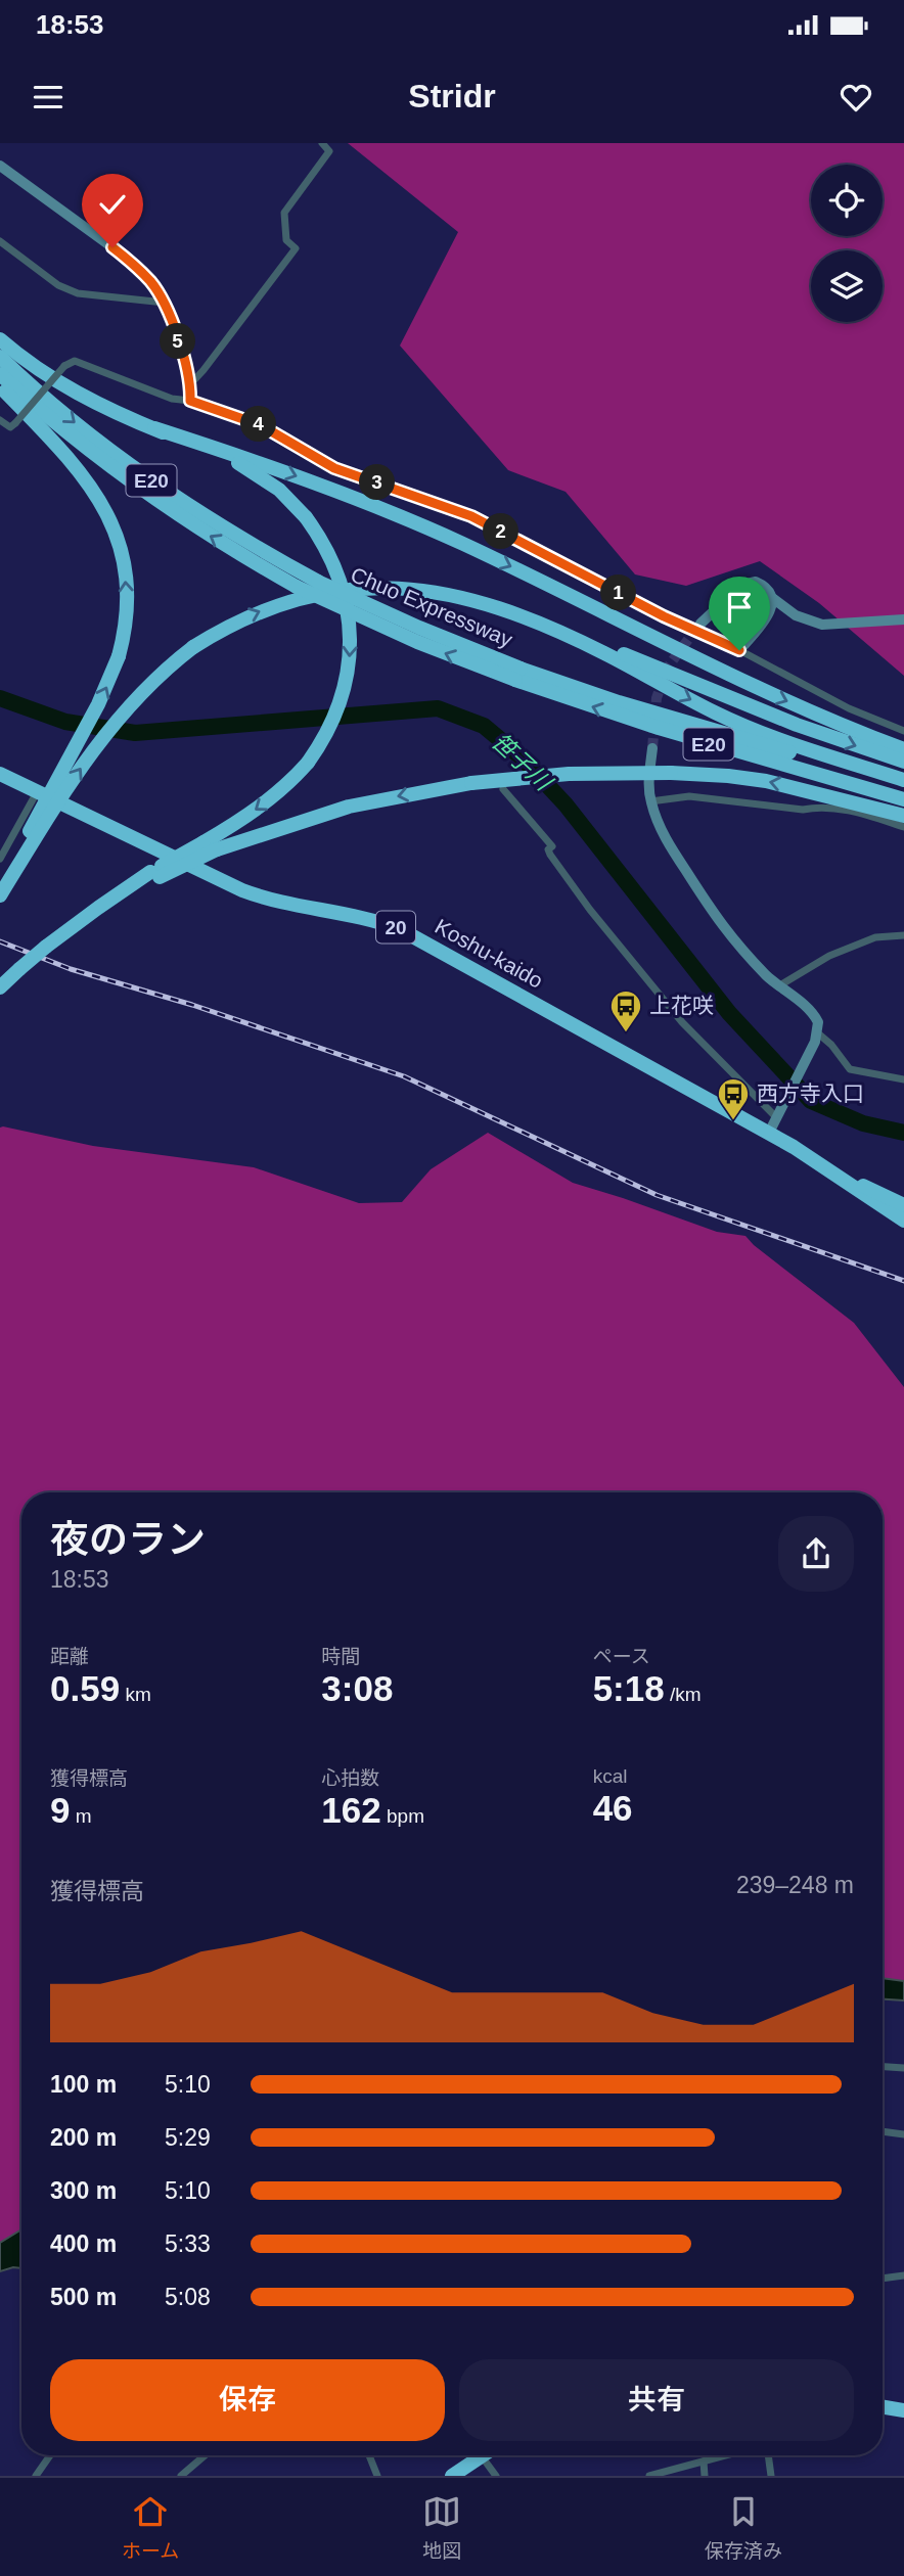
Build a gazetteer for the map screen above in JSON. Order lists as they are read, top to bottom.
{
  "streets": {
    "highway": [
      "E20",
      "Chuo Expressway",
      "20",
      "Koshu-kaido"
    ]
  },
  "water": ["笹子川"],
  "places": {
    "bus stop": ["上花咲", "西方寺入口"]
  },
  "page": {
    "status": "18:53",
    "header": "Stridr",
    "pins": [
      "5",
      "4",
      "3",
      "2",
      "1"
    ],
    "heading": ["夜のラン", "18:53"],
    "stats": [
      ["距離", "0.59 km"],
      ["時間", "3:08"],
      ["ペース", "5:18 /km"],
      ["獲得標高", "9 m"],
      ["心拍数", "162 bpm"],
      ["kcal", "46"]
    ],
    "chart": ["獲得標高", "239–248 m"],
    "list": [
      {
        "name": "100 m",
        "note": "5:10"
      },
      {
        "name": "200 m",
        "note": "5:29"
      },
      {
        "name": "300 m",
        "note": "5:10"
      },
      {
        "name": "400 m",
        "note": "5:33"
      },
      {
        "name": "500 m",
        "note": "5:08"
      }
    ],
    "buttons": ["保存", "共有"],
    "tabs": ["ホーム", "地図", "保存済み"]
  }
}
